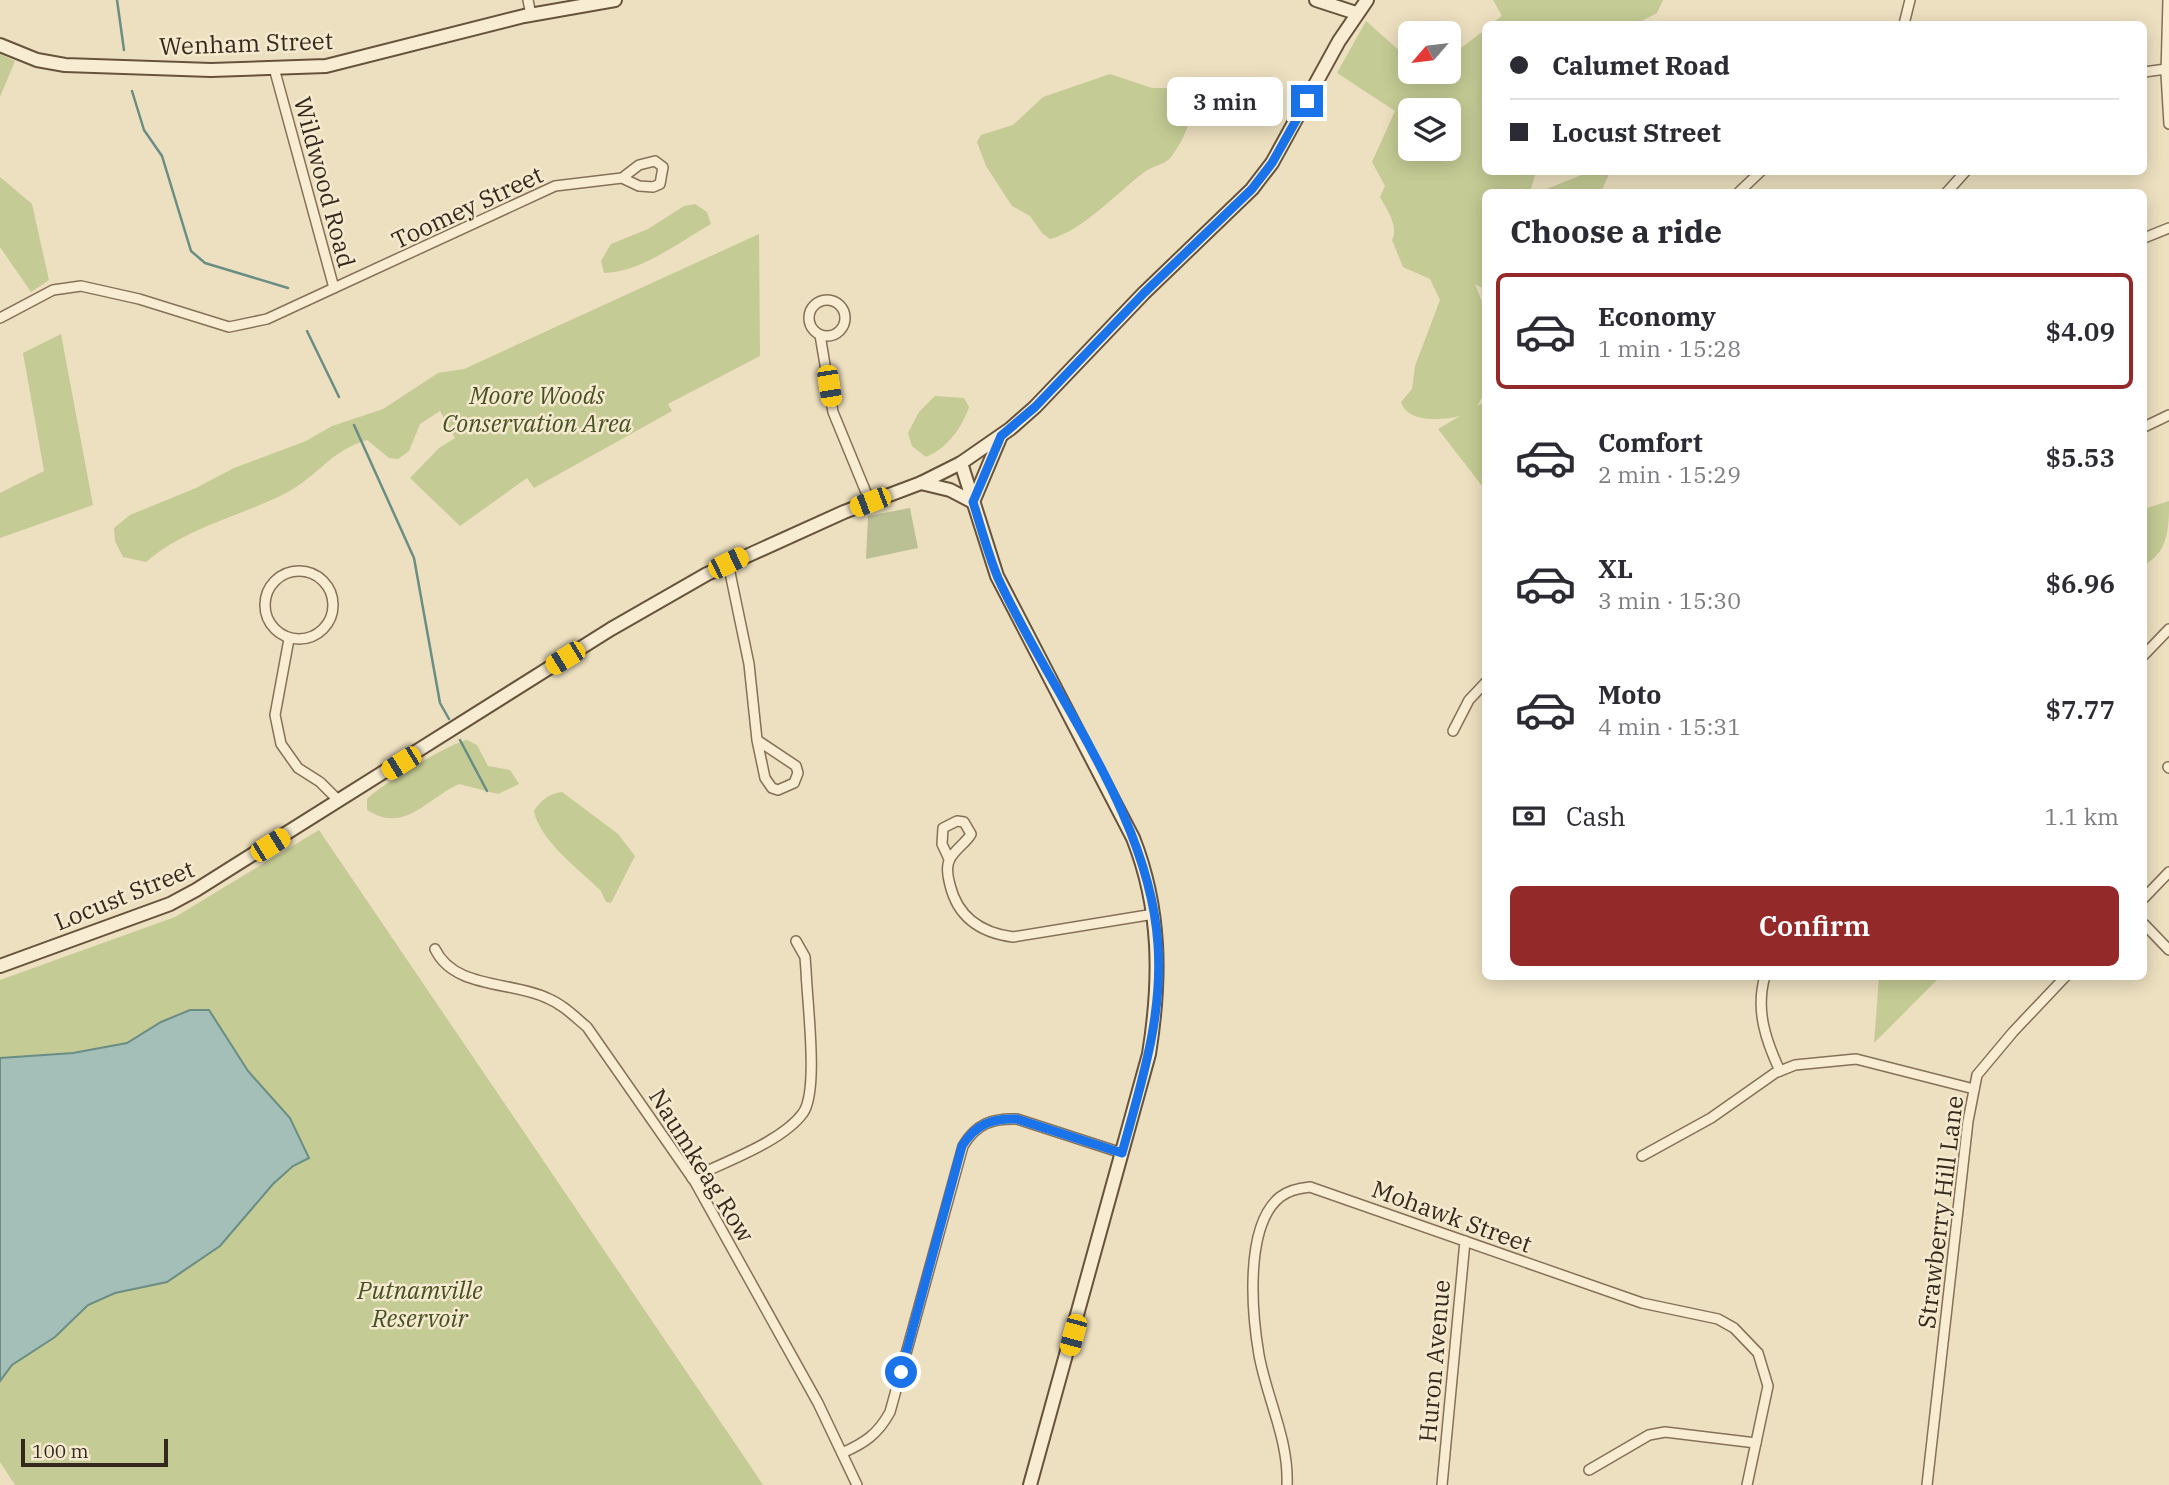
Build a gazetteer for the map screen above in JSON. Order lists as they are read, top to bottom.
{
  "streets": {
    "main road": ["Wenham Street", "Locust Street"],
    "street": [
      "Wildwood Road",
      "Toomey Street",
      "Naumkeag Row",
      "Strawberry Hill Lane",
      "Mohawk Street",
      "Huron Avenue"
    ]
  },
  "crossings": [
    ["Wenham Street", "Wildwood Road"],
    ["Wildwood Road", "Toomey Street"],
    ["Mohawk Street", "Huron Avenue"]
  ],
  "parks": ["Moore Woods Conservation Area", "Putnamville Reservoir"],
  "scale_bar": "100 m",
  "north": "bottom left",
  "page": {
    "banner": ["Calumet Road", "Locust Street"],
    "bubble": "3 min",
    "heading": "Choose a ride",
    "list": [
      {
        "name": "Economy",
        "note": "1 min · 15:28",
        "value": "$4.09"
      },
      {
        "name": "Comfort",
        "note": "2 min · 15:29",
        "value": "$5.53"
      },
      {
        "name": "XL",
        "note": "3 min · 15:30",
        "value": "$6.96"
      },
      {
        "name": "Moto",
        "note": "4 min · 15:31",
        "value": "$7.77"
      }
    ],
    "pay": ["Cash", "1.1 km"],
    "buttons": "Confirm",
    "scale": "100 m"
  }
}
